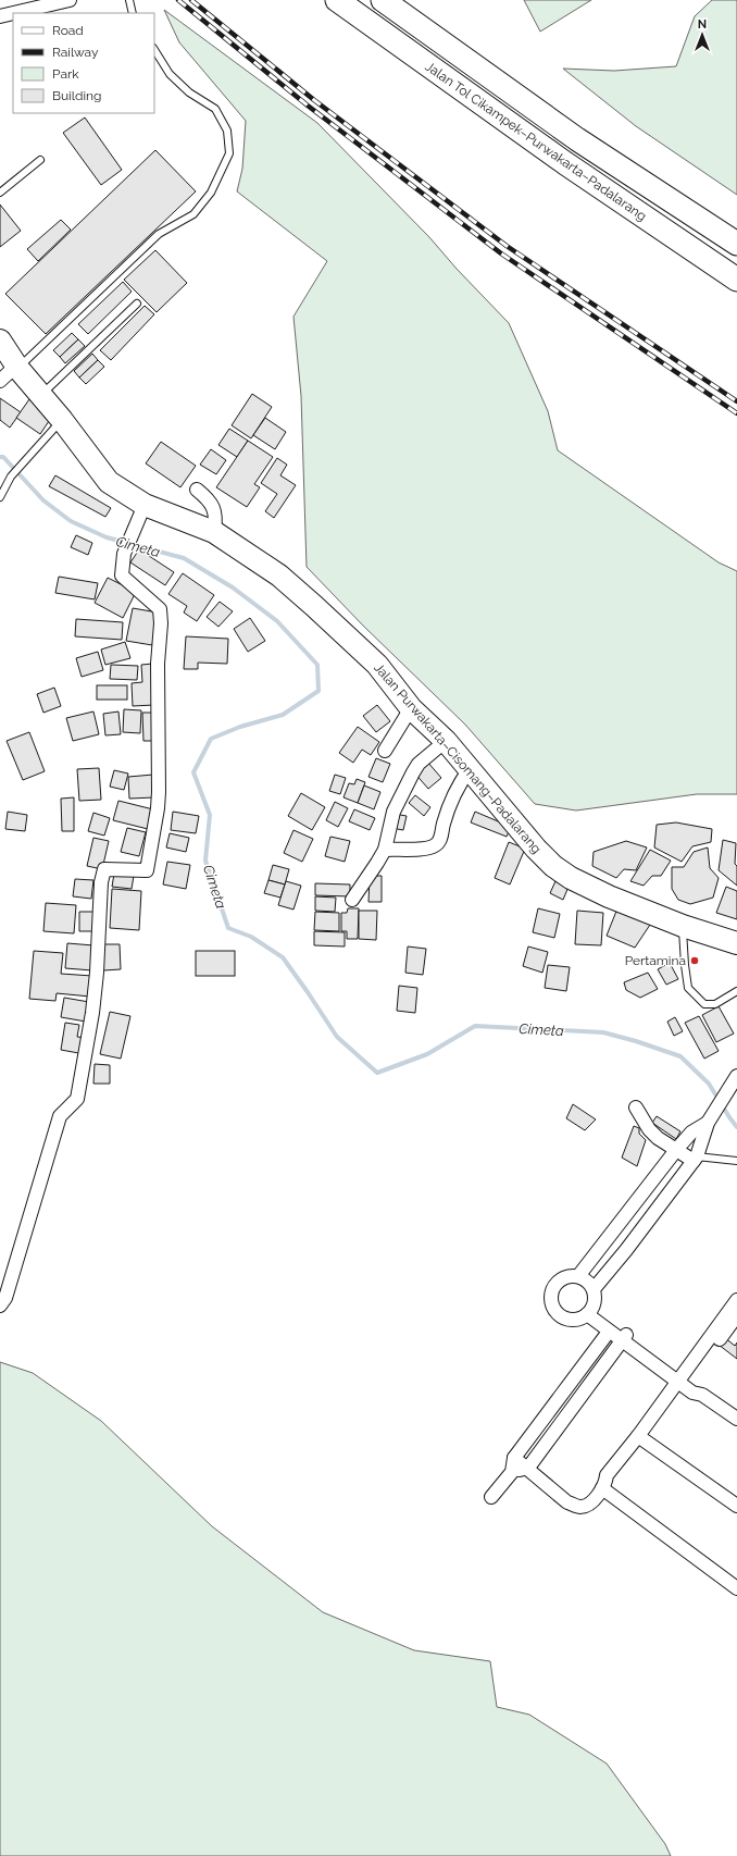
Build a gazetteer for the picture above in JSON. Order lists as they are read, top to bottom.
{
  "streets": {
    "highway": ["Jalan Tol Cikampek–Purwakarta–Padalarang", "Jalan Purwakarta–Cisomang–Padalarang"]
  },
  "water": ["Cimeta"],
  "places": ["Pertamina"],
  "legend": [
    "Road",
    "Railway",
    "Park",
    "Building"
  ],
  "north": "top"
}
